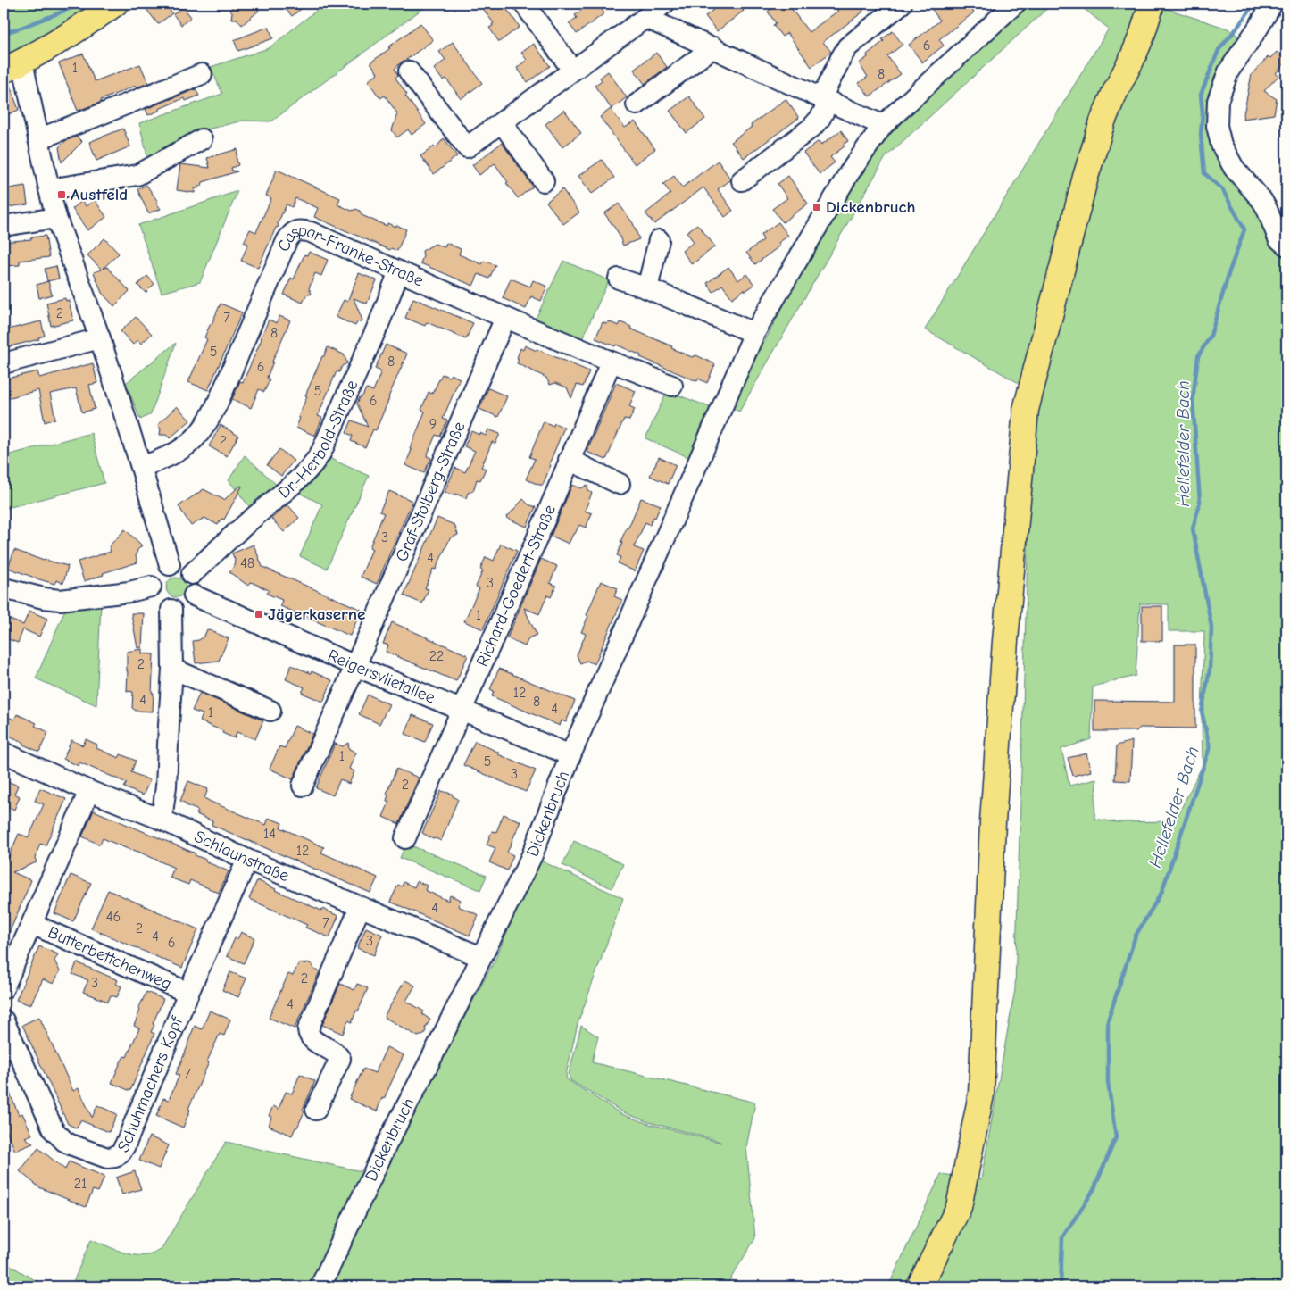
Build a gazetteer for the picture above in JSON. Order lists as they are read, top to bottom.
{
  "streets": {
    "street": [
      "Caspar-Franke-Straße",
      "Dr.-Herbold-Straße",
      "Graf-Stolberg-Straße",
      "Richard-Goedert-Straße",
      "Reigersvlietallee",
      "Dickenbruch",
      "Schlaunstraße",
      "Butterbettchenweg",
      "Schuhmachers Kopf"
    ]
  },
  "crossings": [
    ["Caspar-Franke-Straße", "Dr.-Herbold-Straße"],
    ["Caspar-Franke-Straße", "Graf-Stolberg-Straße"],
    ["Caspar-Franke-Straße", "Richard-Goedert-Straße"],
    ["Dr.-Herbold-Straße", "Reigersvlietallee"],
    ["Graf-Stolberg-Straße", "Reigersvlietallee"],
    ["Richard-Goedert-Straße", "Reigersvlietallee"],
    ["Reigersvlietallee", "Dickenbruch"],
    ["Dickenbruch", "Schlaunstraße"],
    ["Schlaunstraße", "Schuhmachers Kopf"],
    ["Butterbettchenweg", "Schuhmachers Kopf"]
  ],
  "water": ["Hellefelder Bach"],
  "places": {
    "transit": ["Austfeld", "Dickenbruch", "Jägerkaserne"]
  },
  "house_numbers": [
    "6",
    "1",
    "8",
    "2",
    "7",
    "8",
    "5",
    "8",
    "6",
    "5",
    "6",
    "9",
    "2",
    "3",
    "4",
    "48",
    "3",
    "1",
    "22",
    "2",
    "12",
    "4",
    "8",
    "4",
    "1",
    "1",
    "5",
    "3",
    "2",
    "14",
    "12",
    "4",
    "46",
    "7",
    "2",
    "4",
    "3",
    "6",
    "2",
    "3",
    "4",
    "7",
    "21"
  ]
}
